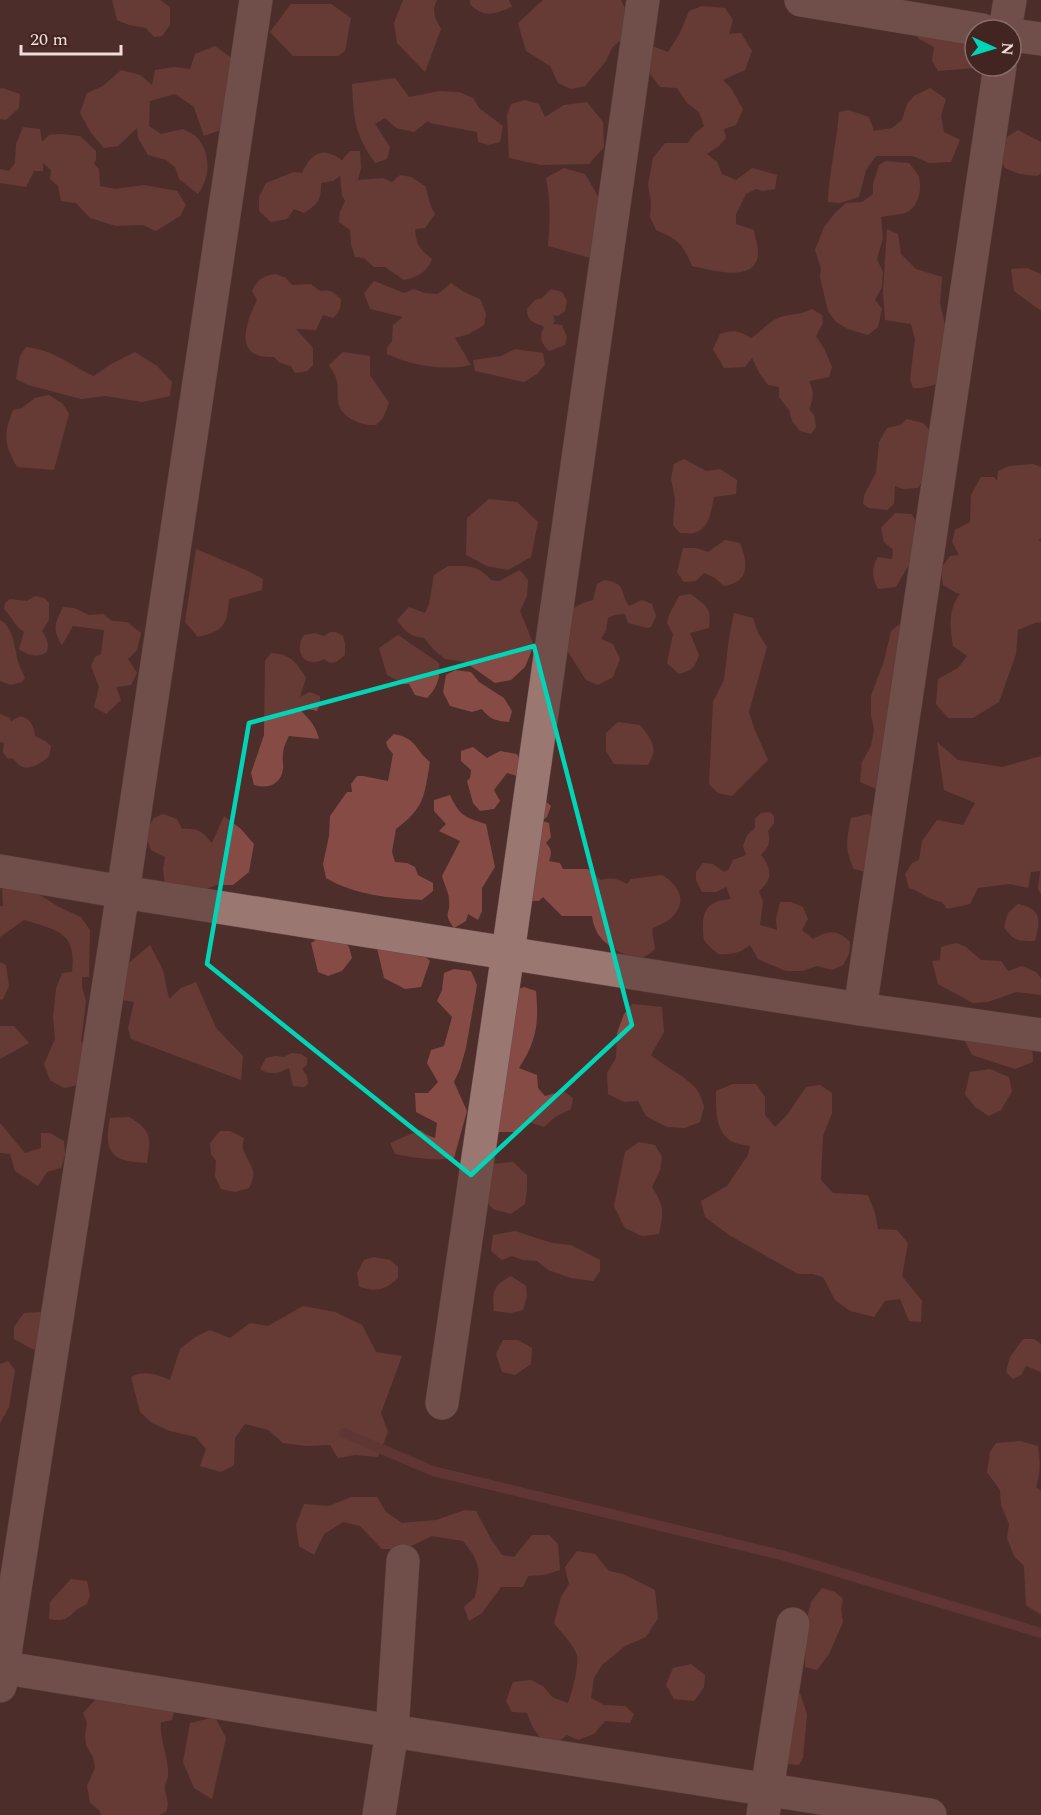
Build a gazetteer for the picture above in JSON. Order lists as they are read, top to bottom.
{
  "scale_bar": "20 m",
  "north": "right"
}
